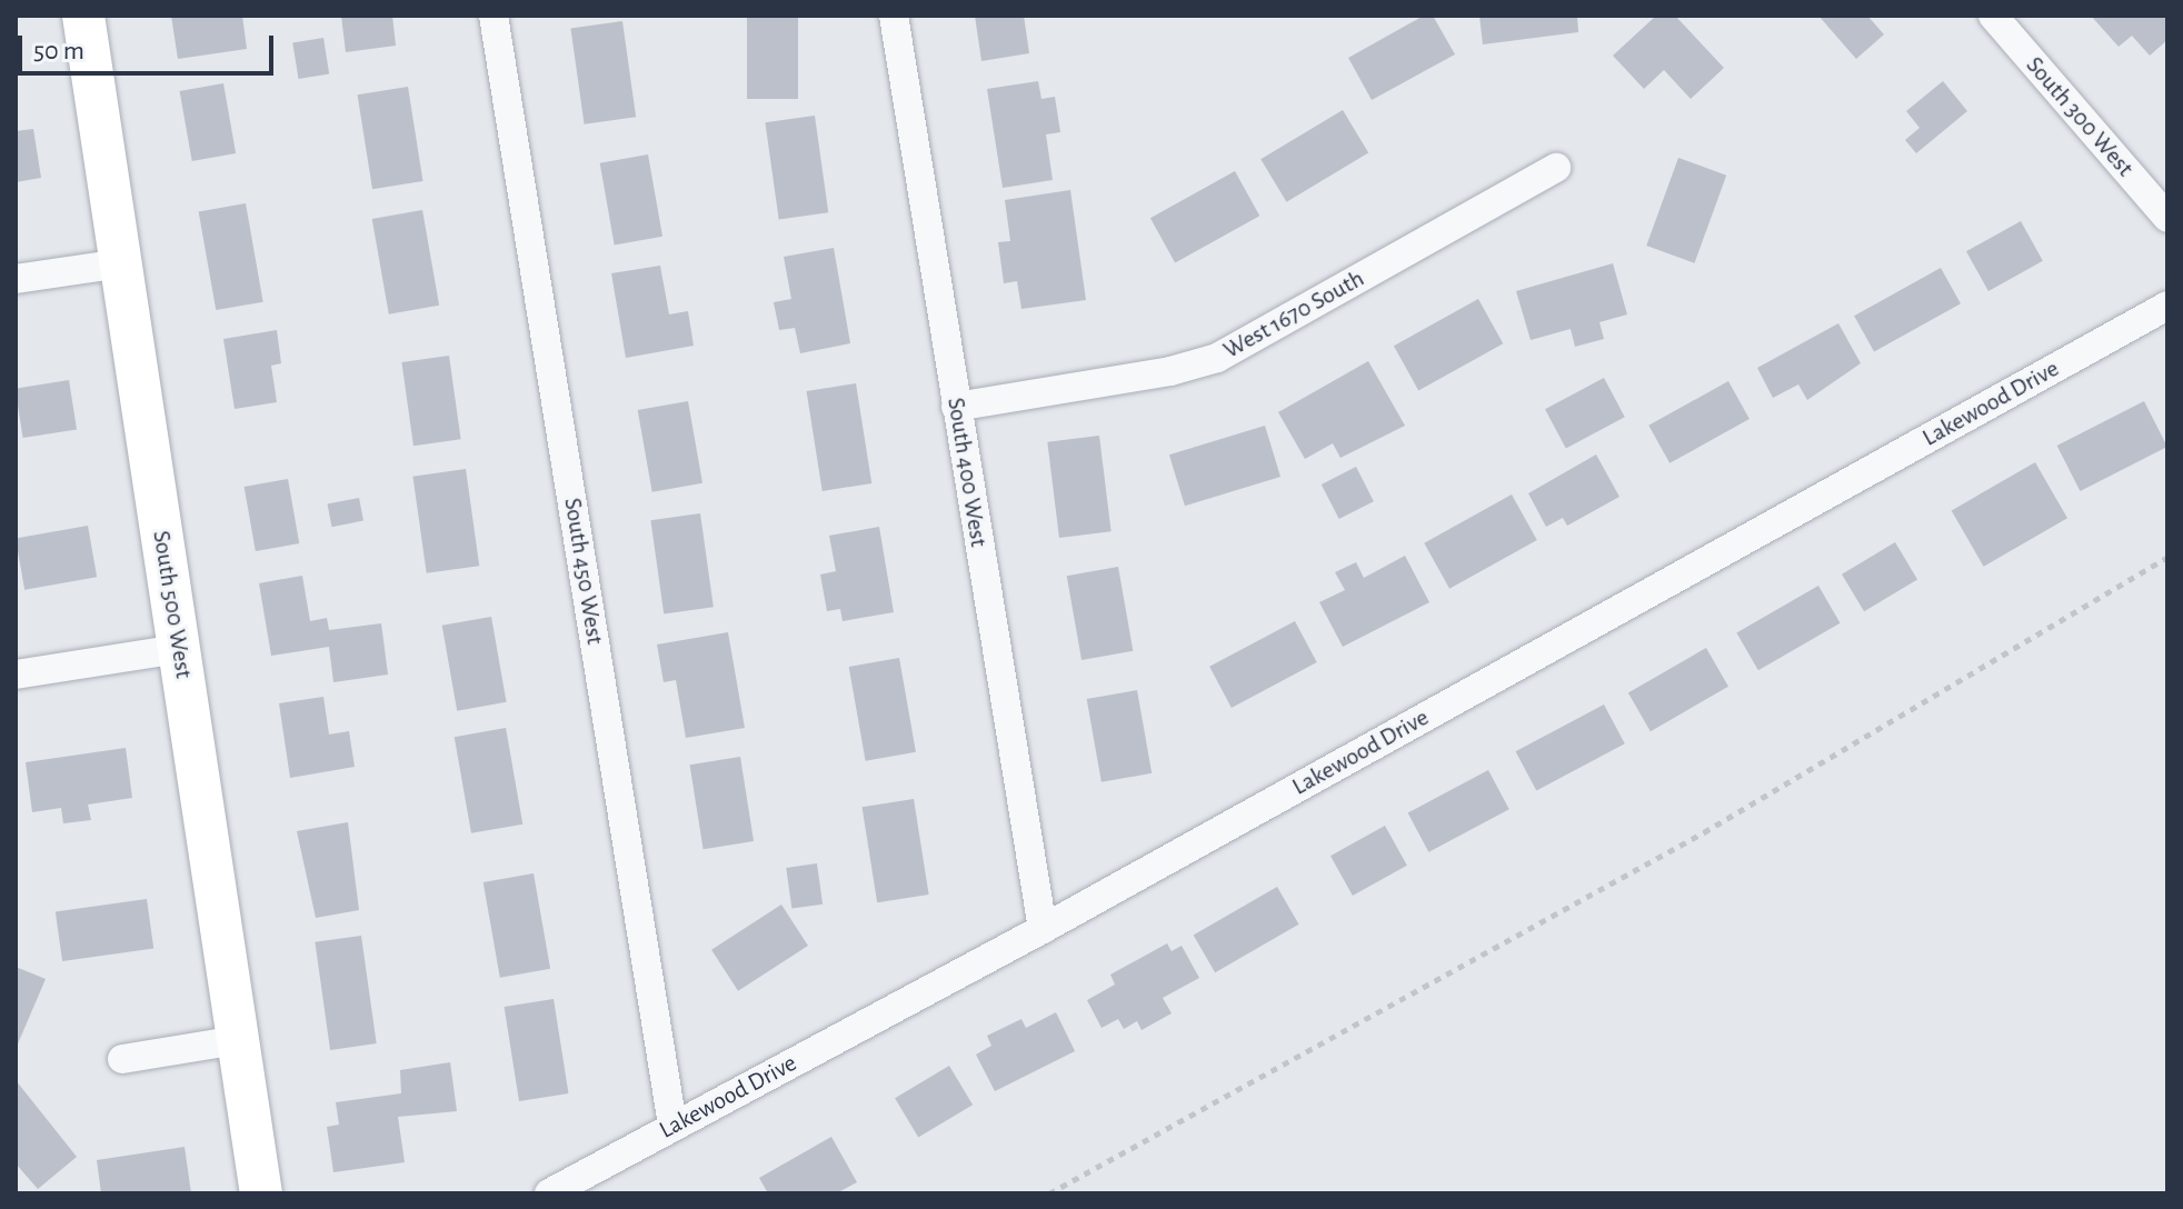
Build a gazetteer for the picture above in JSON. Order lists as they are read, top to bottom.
{
  "streets": {
    "main road": ["South 500 West"],
    "street": [
      "South 300 West",
      "West 1670 South",
      "Lakewood Drive",
      "South 400 West",
      "South 450 West"
    ]
  },
  "crossings": [
    ["West 1670 South", "South 400 West"],
    ["Lakewood Drive", "South 400 West"],
    ["Lakewood Drive", "South 450 West"]
  ],
  "scale_bar": "50 m"
}
